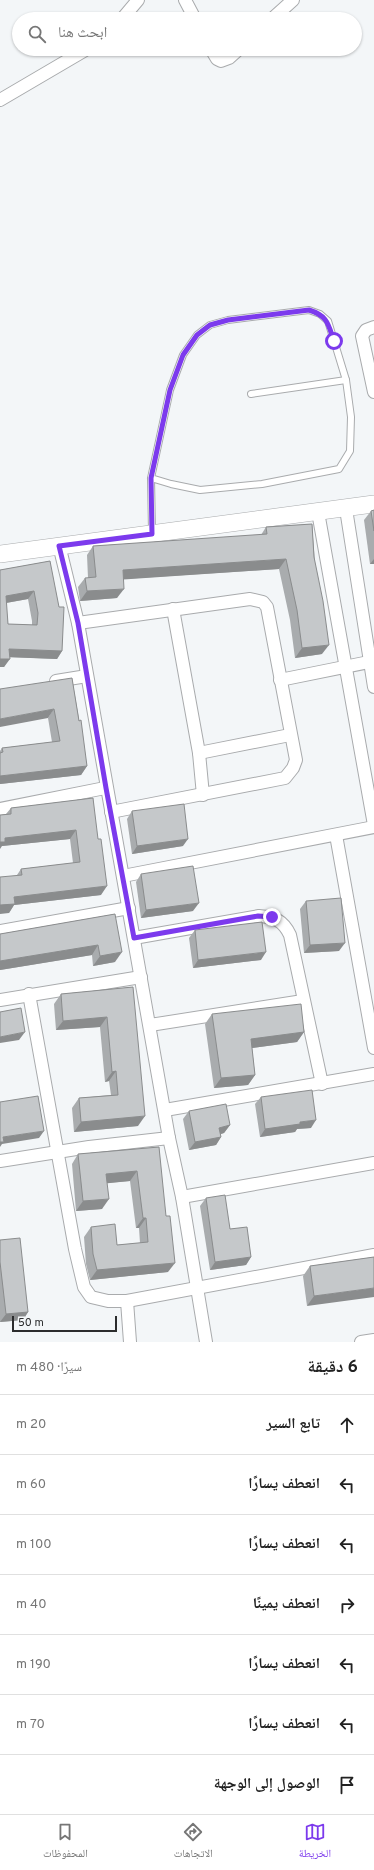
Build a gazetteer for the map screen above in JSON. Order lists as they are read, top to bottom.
{
  "scale_bar": "50 m",
  "page": {
    "search": "ابحث هنا",
    "scale": "50 m",
    "heading": ["6 دقيقة", "سيرًا · 480 m"],
    "list": [
      ["تابع السير", "20 m"],
      ["انعطف يسارًا", "60 m"],
      ["انعطف يسارًا", "100 m"],
      ["انعطف يمينًا", "40 m"],
      ["انعطف يسارًا", "190 m"],
      ["انعطف يسارًا", "70 m"],
      "الوصول إلى الوجهة"
    ],
    "nav": ["الخريطة", "الاتجاهات", "المحفوظات"]
  }
}
